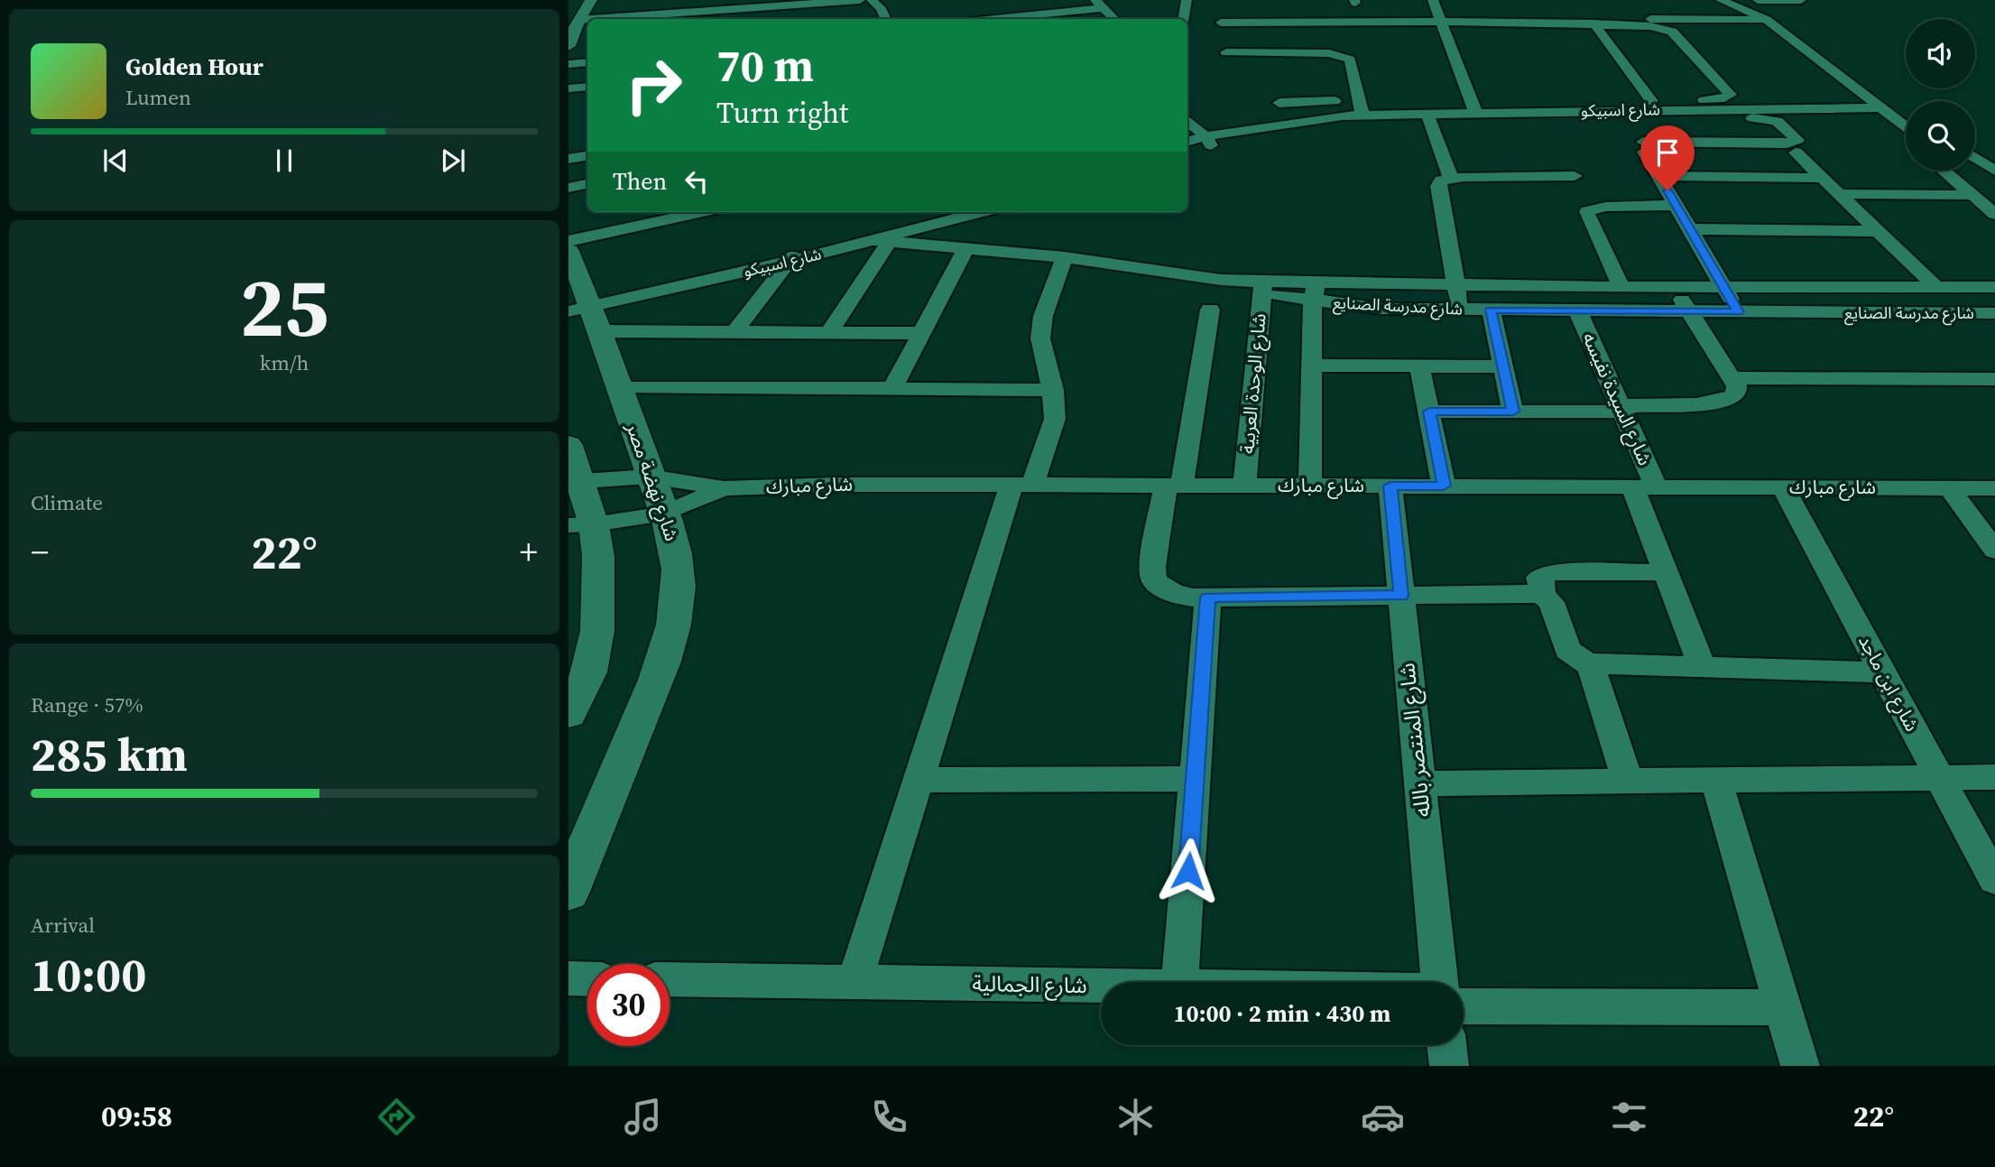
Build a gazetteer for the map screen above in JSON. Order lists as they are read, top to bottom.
{
  "streets": {
    "street": [
      "شارع اسبيكو",
      "شارع مدرسة الصنايع",
      "شارع الوحدة العربية",
      "شارع السيدة نفيسه",
      "شارع نهضة مصر",
      "شارع مبارك",
      "شارع ابن ماجد",
      "شارع المنتصر بالله",
      "شارع الجمالية"
    ]
  },
  "crossings": [
    ["شارع اسبيكو", "شارع مدرسة الصنايع"],
    ["شارع اسبيكو", "شارع نهضة مصر"],
    ["شارع مدرسة الصنايع", "شارع الوحدة العربية"],
    ["شارع مدرسة الصنايع", "شارع السيدة نفيسه"],
    ["شارع الوحدة العربية", "شارع مبارك"],
    ["شارع السيدة نفيسه", "شارع مبارك"],
    ["شارع نهضة مصر", "شارع مبارك"],
    ["شارع مبارك", "شارع ابن ماجد"],
    ["شارع مبارك", "شارع المنتصر بالله"]
  ],
  "page": {
    "turn": ["70 m", "Turn right"],
    "song": ["Golden Hour", "Lumen"],
    "then": "Then",
    "tile": [
      ["25", "km/h"],
      "Climate",
      ["Range · 57%", "285 km"],
      ["Arrival", "10:00"]
    ],
    "heat": ["−", "22°", "+"],
    "limit": "30",
    "trip": "10:00 · 2 min · 430 m",
    "tabs": ["09:58", "22°"]
  }
}
